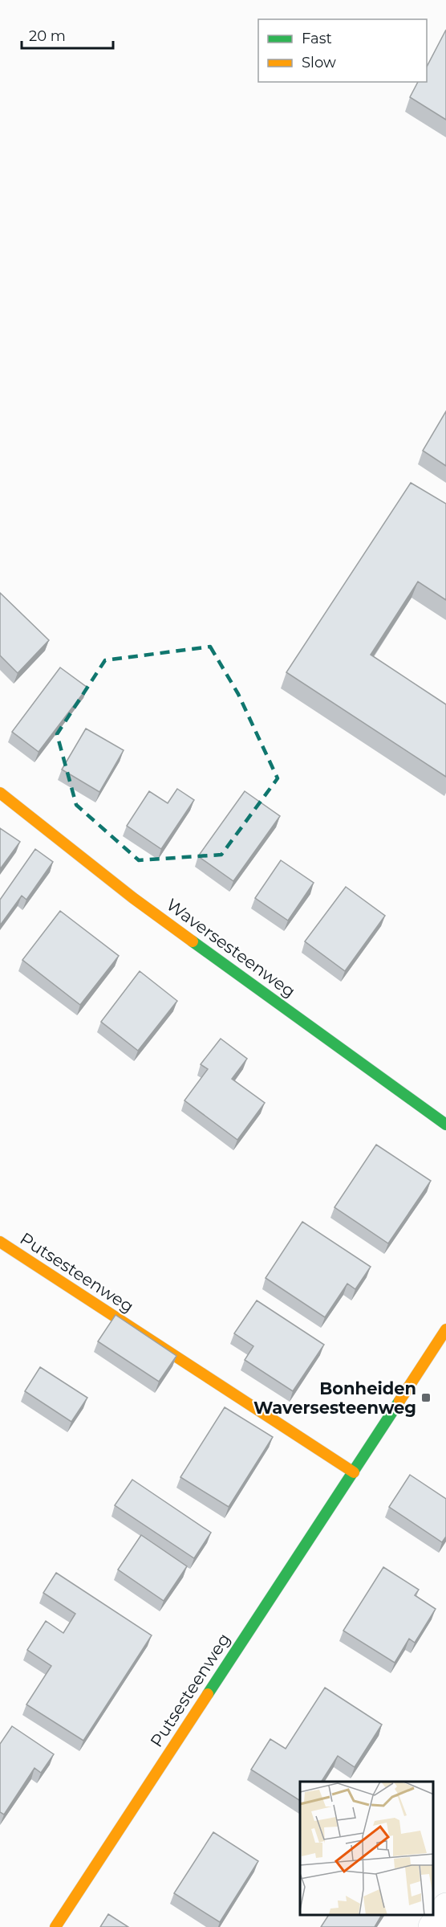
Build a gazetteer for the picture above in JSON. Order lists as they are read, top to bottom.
{
  "streets": {
    "street": ["Waversesteenweg", "Putsesteenweg"]
  },
  "places": {
    "transit": ["Bonheiden Waversesteenweg"]
  },
  "legend": ["Fast", "Slow"],
  "scale_bar": "20 m"
}
